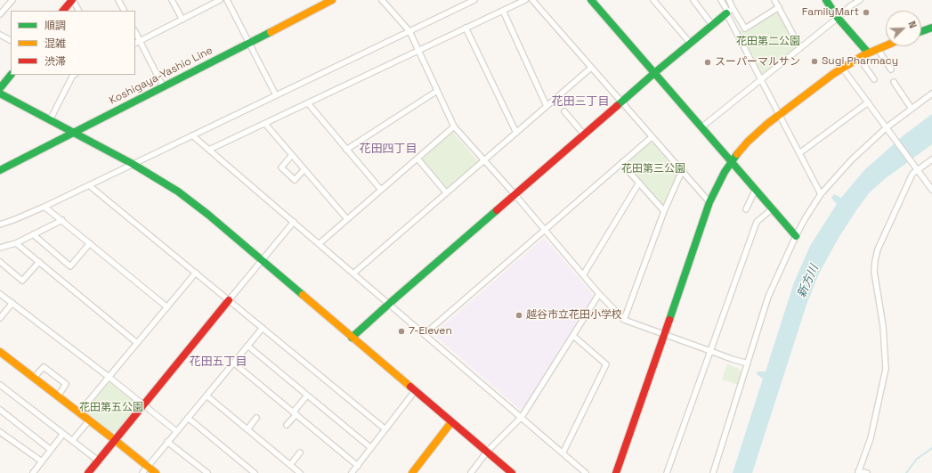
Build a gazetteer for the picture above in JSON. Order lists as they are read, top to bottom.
{
  "streets": {
    "street": ["Koshigaya-Yashio Line"]
  },
  "districts": ["花田三丁目", "花田四丁目", "花田五丁目"],
  "water": ["新方川"],
  "parks": ["花田第二公園", "花田第三公園", "花田第五公園"],
  "places": [
    "FamilyMart",
    "Sugi Pharmacy",
    "スーパーマルサン",
    "越谷市立花田小学校",
    "7-Eleven"
  ],
  "legend": ["順調", "混雑", "渋滞"],
  "north": "top right"
}
